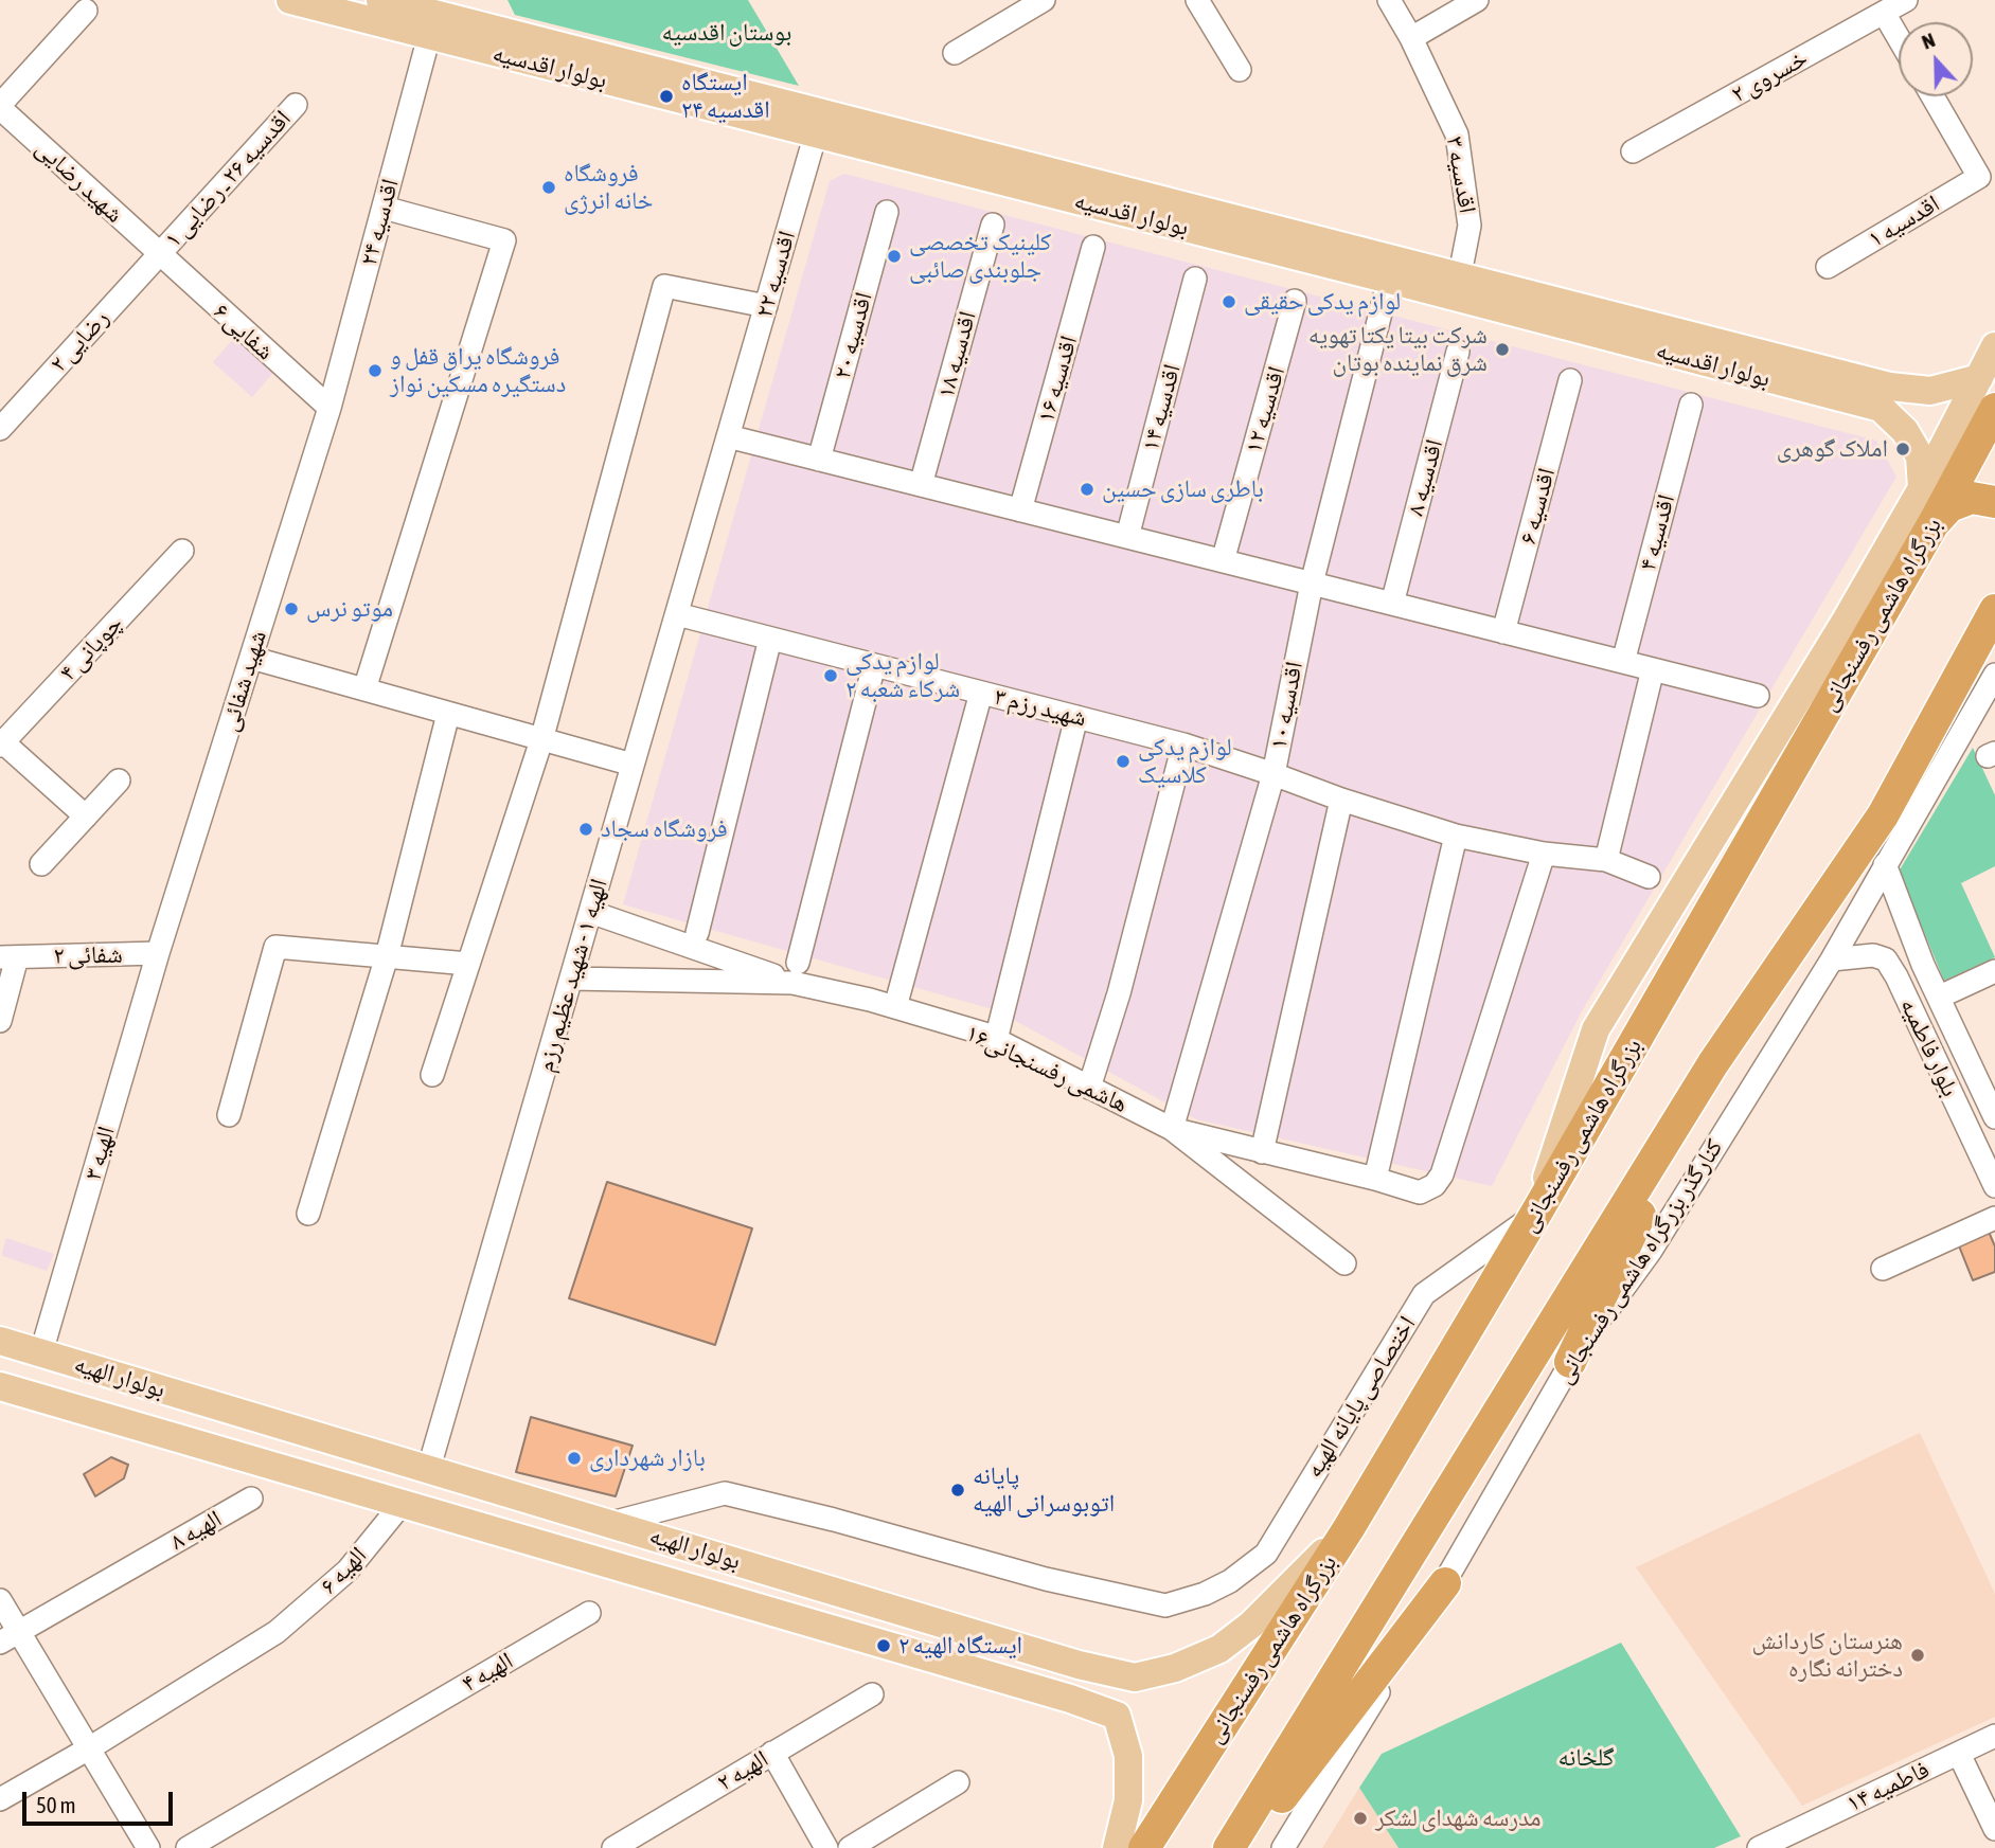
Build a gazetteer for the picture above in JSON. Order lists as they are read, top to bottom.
{
  "streets": {
    "highway": ["بزرگراه هاشمی رفسنجانی"],
    "main road": ["بولوار اقدسیه", "بولوار الهیه"],
    "street": [
      "خسروی ۲",
      "اقدسیه ۳",
      "اقدسیه ۲۶ ـ رضایی ۱",
      "شهید رضایی",
      "اقدسیه ۱",
      "اقدسیه ۲۴",
      "اقدسیه ۲۲",
      "شفایی ۶",
      "اقدسیه ۲۰",
      "رضایی ۲",
      "اقدسیه ۱۸",
      "اقدسیه ۱۶",
      "اقدسیه ۱۴",
      "اقدسیه ۱۲",
      "اقدسیه ۸",
      "اقدسیه ۶",
      "اقدسیه ۴",
      "چوپانی ۴",
      "شهید شفائی",
      "اقدسیه ۱۰",
      "شهید رزم ۳",
      "شفائی ۲",
      "الهیه ۱ - شهید عظیم رزم",
      "بلوار فاطمیه",
      "هاشمی رفسنجانی۱۶",
      "الهیه ۳",
      "کنارگذر بزرگراه هاشمی رفسنجانی",
      "اختصاصی پایانه الهیه",
      "الهیه ۸",
      "الهیه ۶",
      "الهیه ۴",
      "الهیه ۲",
      "فاطمیه ۱۴"
    ]
  },
  "crossings": [
    ["بولوار اقدسیه", "اقدسیه ۳"],
    ["بولوار اقدسیه", "اقدسیه ۲۴"],
    ["بولوار اقدسیه", "اقدسیه ۲۲"],
    ["بولوار اقدسیه", "اقدسیه ۱۰"],
    ["اقدسیه ۲۶ ـ رضایی ۱", "شهید رضایی"],
    ["اقدسیه ۲۶ ـ رضایی ۱", "شفایی ۶"],
    ["اقدسیه ۲۶ ـ رضایی ۱", "رضایی ۲"],
    ["شهید رضایی", "شفایی ۶"],
    ["شهید رضایی", "رضایی ۲"],
    ["اقدسیه ۲۴", "شفایی ۶"],
    ["اقدسیه ۲۴", "شهید شفائی"],
    ["اقدسیه ۲۲", "الهیه ۱ - شهید عظیم رزم"],
    ["شفایی ۶", "رضایی ۲"],
    ["شفایی ۶", "شهید شفائی"],
    ["بزرگراه هاشمی رفسنجانی", "بولوار الهیه"],
    ["بزرگراه هاشمی رفسنجانی", "اختصاصی پایانه الهیه"],
    ["شهید شفائی", "شفائی ۲"],
    ["شهید شفائی", "الهیه ۳"],
    ["اقدسیه ۱۰", "شهید رزم ۳"],
    ["اقدسیه ۱۰", "هاشمی رفسنجانی۱۶"],
    ["شهید رزم ۳", "الهیه ۱ - شهید عظیم رزم"],
    ["شفائی ۲", "الهیه ۳"],
    ["الهیه ۱ - شهید عظیم رزم", "هاشمی رفسنجانی۱۶"],
    ["الهیه ۱ - شهید عظیم رزم", "بولوار الهیه"],
    ["بلوار فاطمیه", "کنارگذر بزرگراه هاشمی رفسنجانی"],
    ["الهیه ۳", "بولوار الهیه"],
    ["بولوار الهیه", "اختصاصی پایانه الهیه"],
    ["بولوار الهیه", "الهیه ۶"]
  ],
  "parks": ["بوستان اقدسیه", "گلخانه"],
  "places": [
    "ایستگاه اقدسیه ۲۴",
    "فروشگاه خانه انرژی",
    "کلینیک تخصصی جلوبندی صائبی",
    "لوازم یدکی حقیقی",
    "شرکت بیتا یکتا تهویه شرق نماینده بوتان",
    "فروشگاه یراق قفل و دستگیره مسکین نواز",
    "املاک گوهری",
    "باطری سازی حسین",
    "موتو نرس",
    "لوازم یدکی شرکاء شعبه ۲",
    "لوازم یدکی کلاسیک",
    "فروشگاه سجاد",
    "بازار شهرداری",
    "پایانه اتوبوسرانی الهیه",
    "ایستگاه الهیه ۲",
    "هنرستان کاردانش دخترانه نگاره",
    "مدرسه شهدای لشکر"
  ],
  "scale_bar": "50 m",
  "north": "top"
}
